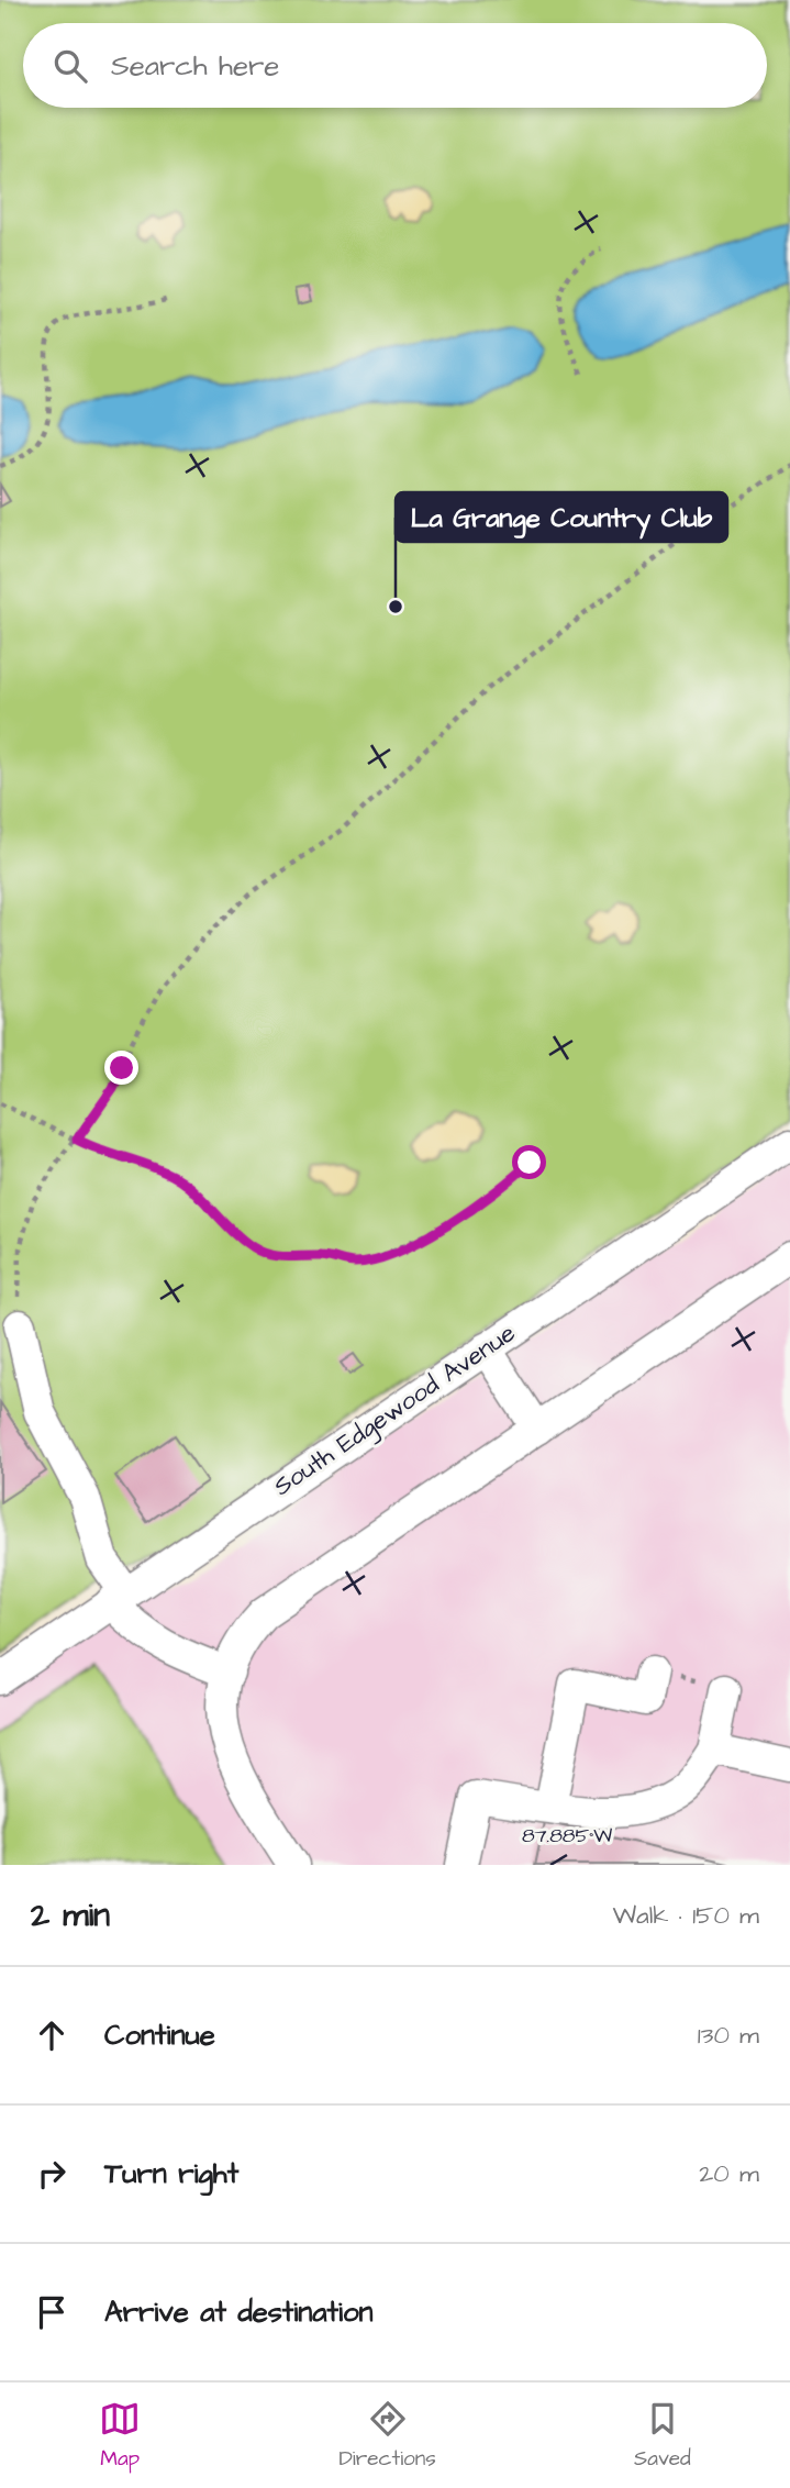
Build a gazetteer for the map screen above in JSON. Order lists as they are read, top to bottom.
{
  "streets": {
    "street": ["South Edgewood Avenue"]
  },
  "places": ["La Grange Country Club"],
  "page": {
    "search": "Search here",
    "heading": ["2 min", "Walk · 150 m"],
    "list": [
      ["Continue", "130 m"],
      ["Turn right", "20 m"],
      "Arrive at destination"
    ],
    "nav": ["Map", "Directions", "Saved"]
  },
  "coordinates": ["87.885°W"]
}
